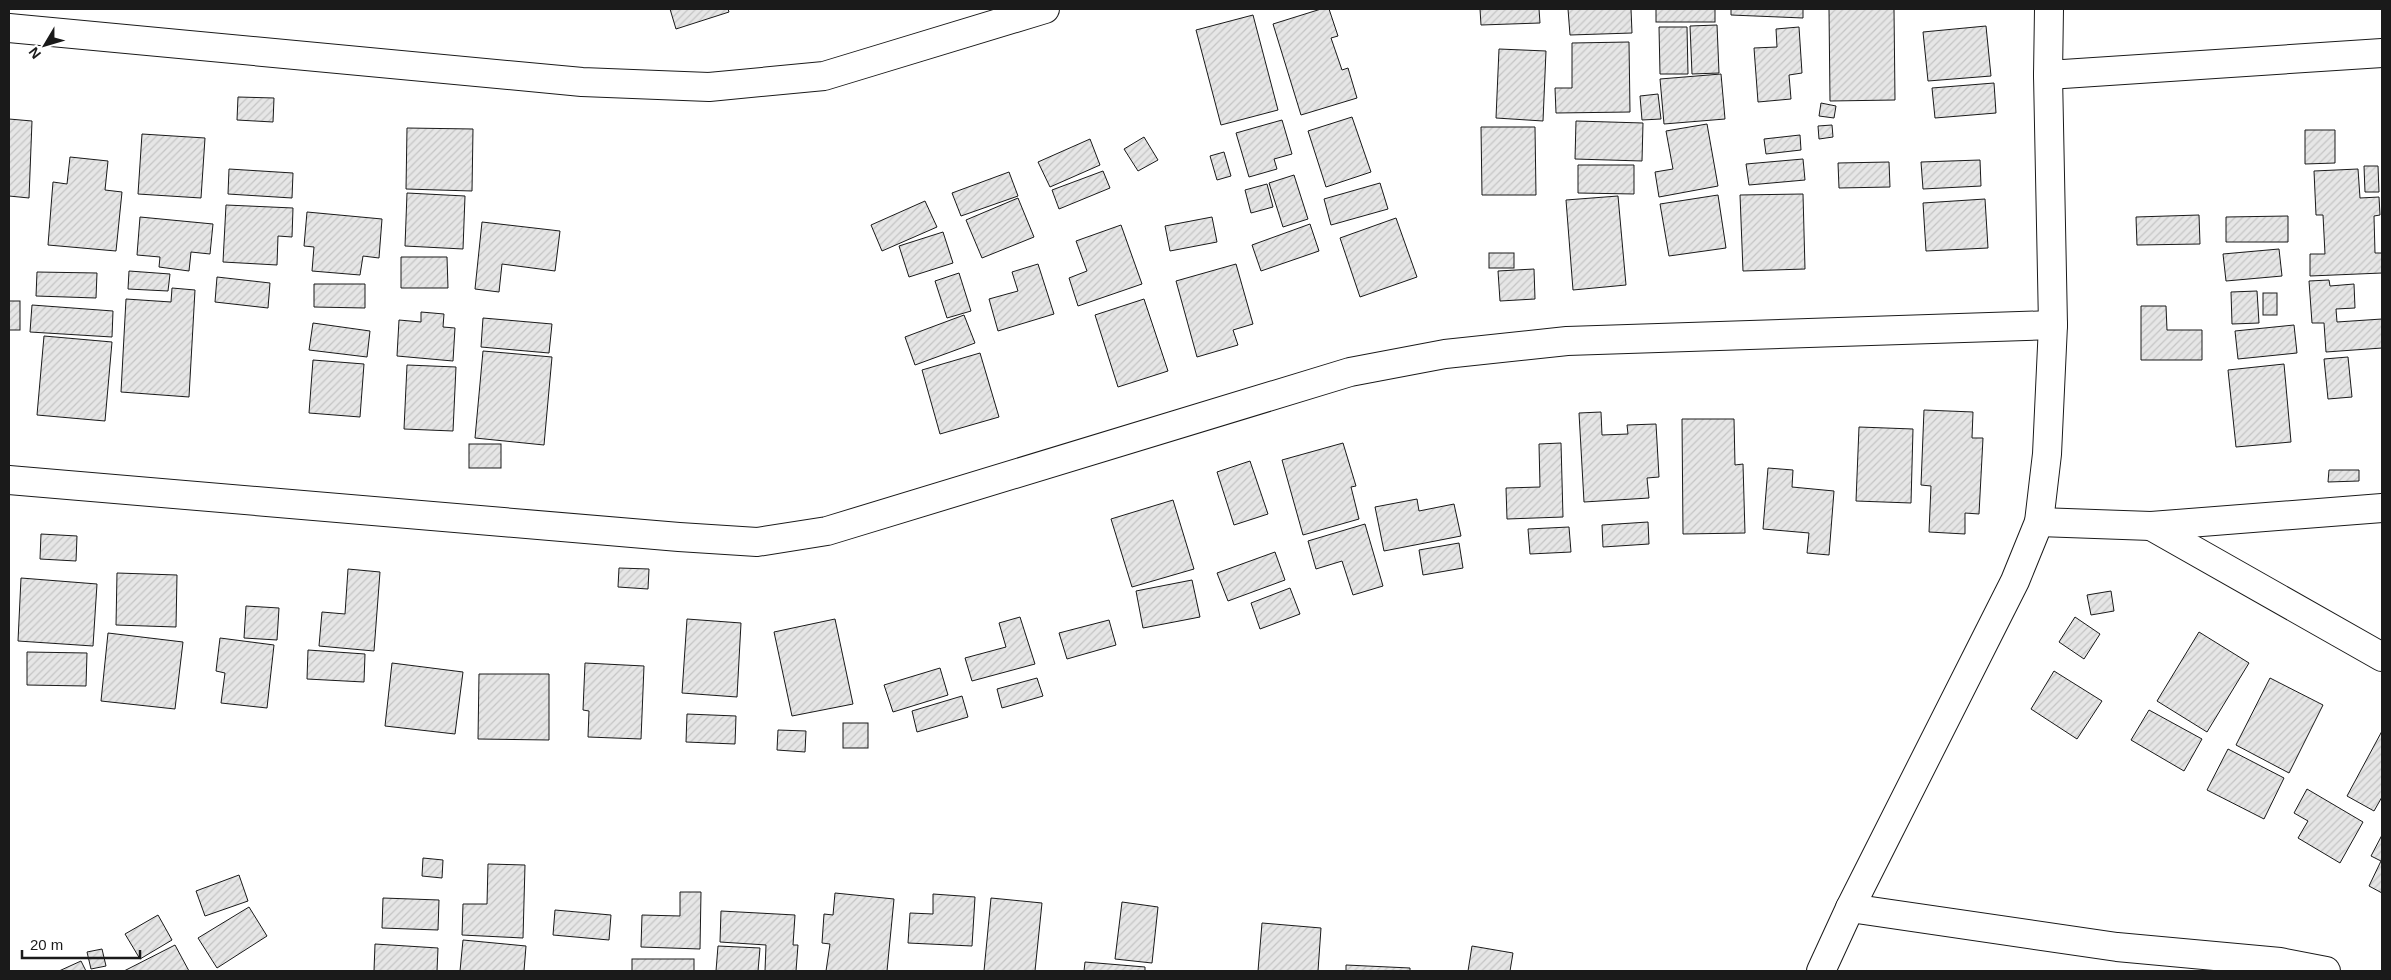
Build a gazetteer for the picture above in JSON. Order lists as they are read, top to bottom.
{
  "scale_bar": "20 m",
  "north": "bottom left"
}
